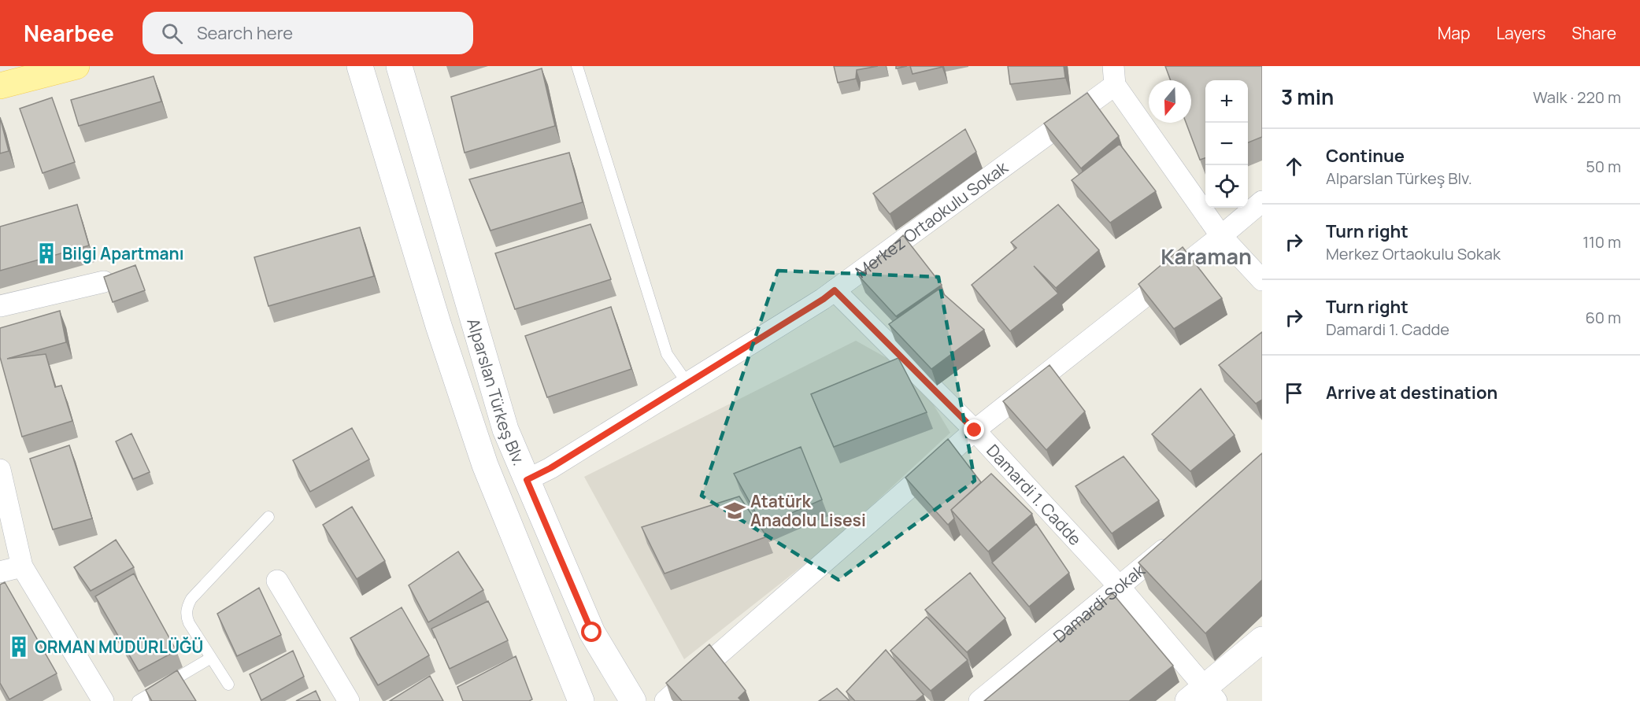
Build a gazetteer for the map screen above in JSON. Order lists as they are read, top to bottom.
{
  "streets": {
    "street": [
      "Merkez Ortaokulu Sokak",
      "Alparslan Türkeş Blv.",
      "Damardi 1. Cadde",
      "Damardi Sokak"
    ]
  },
  "crossings": [
    ["Merkez Ortaokulu Sokak", "Alparslan Türkeş Blv."],
    ["Merkez Ortaokulu Sokak", "Damardi 1. Cadde"],
    ["Damardi 1. Cadde", "Damardi Sokak"]
  ],
  "districts": ["Karaman"],
  "places": {
    "building": ["Bilgi Apartmanı", "ORMAN MÜDÜRLÜĞÜ"],
    "school or university": ["Atatürk Anadolu Lisesi"]
  },
  "north": "bottom",
  "page": {
    "header": "Nearbee",
    "search": "Search here",
    "nav": ["Map", "Layers", "Share"],
    "heading": ["3 min", "Walk · 220 m"],
    "map_buttons": ["+", "−"],
    "list": [
      ["Continue", "Alparslan Türkeş Blv.", "50 m"],
      ["Turn right", "Merkez Ortaokulu Sokak", "110 m"],
      ["Turn right", "Damardi 1. Cadde", "60 m"],
      "Arrive at destination"
    ]
  }
}
